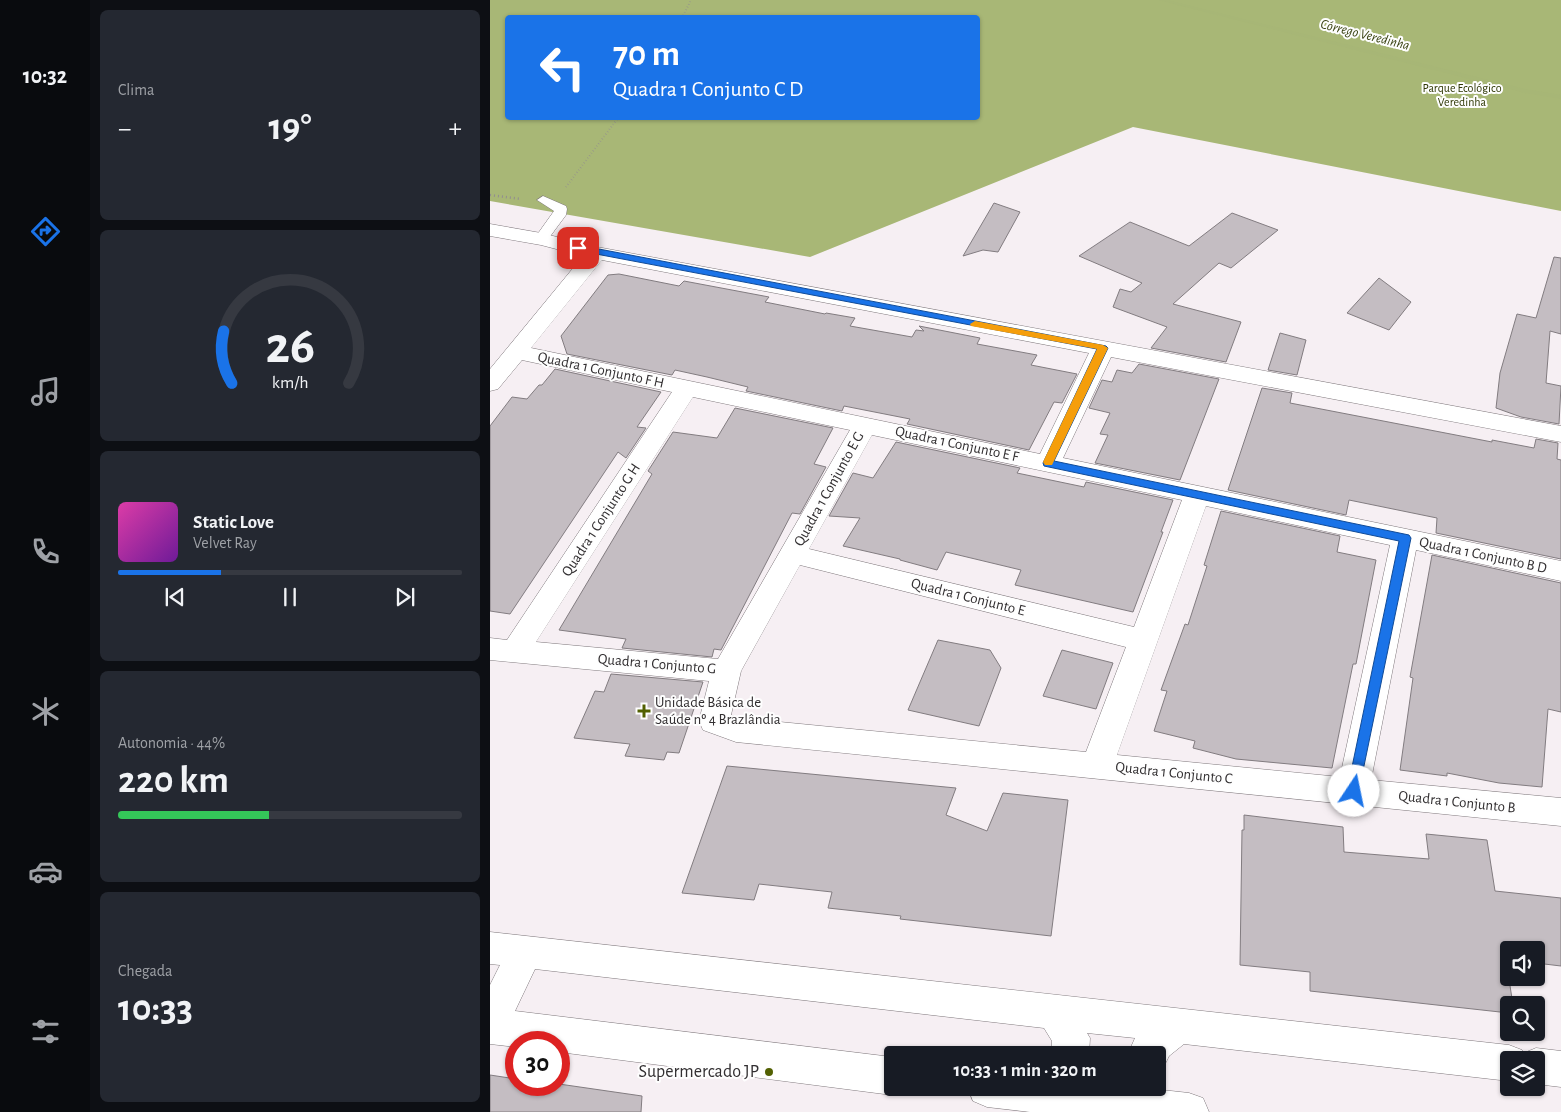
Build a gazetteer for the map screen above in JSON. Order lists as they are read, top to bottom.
{
  "streets": {
    "street": [
      "Quadra 1 Conjunto F H",
      "Quadra 1 Conjunto E F",
      "Quadra 1 Conjunto E G",
      "Quadra 1 Conjunto G H",
      "Quadra 1 Conjunto B D",
      "Quadra 1 Conjunto E",
      "Quadra 1 Conjunto G",
      "Quadra 1 Conjunto C",
      "Quadra 1 Conjunto B"
    ]
  },
  "crossings": [
    ["Quadra 1 Conjunto F H", "Quadra 1 Conjunto E F"],
    ["Quadra 1 Conjunto F H", "Quadra 1 Conjunto E G"],
    ["Quadra 1 Conjunto F H", "Quadra 1 Conjunto G H"],
    ["Quadra 1 Conjunto E F", "Quadra 1 Conjunto E G"],
    ["Quadra 1 Conjunto E F", "Quadra 1 Conjunto B D"],
    ["Quadra 1 Conjunto E F", "Quadra 1 Conjunto C"],
    ["Quadra 1 Conjunto E G", "Quadra 1 Conjunto E"],
    ["Quadra 1 Conjunto E G", "Quadra 1 Conjunto G"],
    ["Quadra 1 Conjunto G H", "Quadra 1 Conjunto G"],
    ["Quadra 1 Conjunto B D", "Quadra 1 Conjunto C"],
    ["Quadra 1 Conjunto E", "Quadra 1 Conjunto G"],
    ["Quadra 1 Conjunto E", "Quadra 1 Conjunto C"],
    ["Quadra 1 Conjunto C", "Quadra 1 Conjunto B"]
  ],
  "water": ["Córrego Veredinha"],
  "parks": ["Parque Ecológico Veredinha"],
  "places": {
    "health": ["Unidade Básica de Saúde nº 4 Brazlândia"],
    "other": ["Supermercado JP"]
  },
  "page": {
    "tabs": "10:32",
    "tile": [
      "Clima",
      ["Autonomia · 44%", "220 km"],
      ["Chegada", "10:33"]
    ],
    "turn": ["70 m", "Quadra 1 Conjunto C D"],
    "heat": ["−", "19°", "+"],
    "song": ["Static Love", "Velvet Ray"],
    "limit": "30",
    "trip": "10:33 · 1 min · 320 m",
    "gauge": ["26", "km/h"]
  }
}
